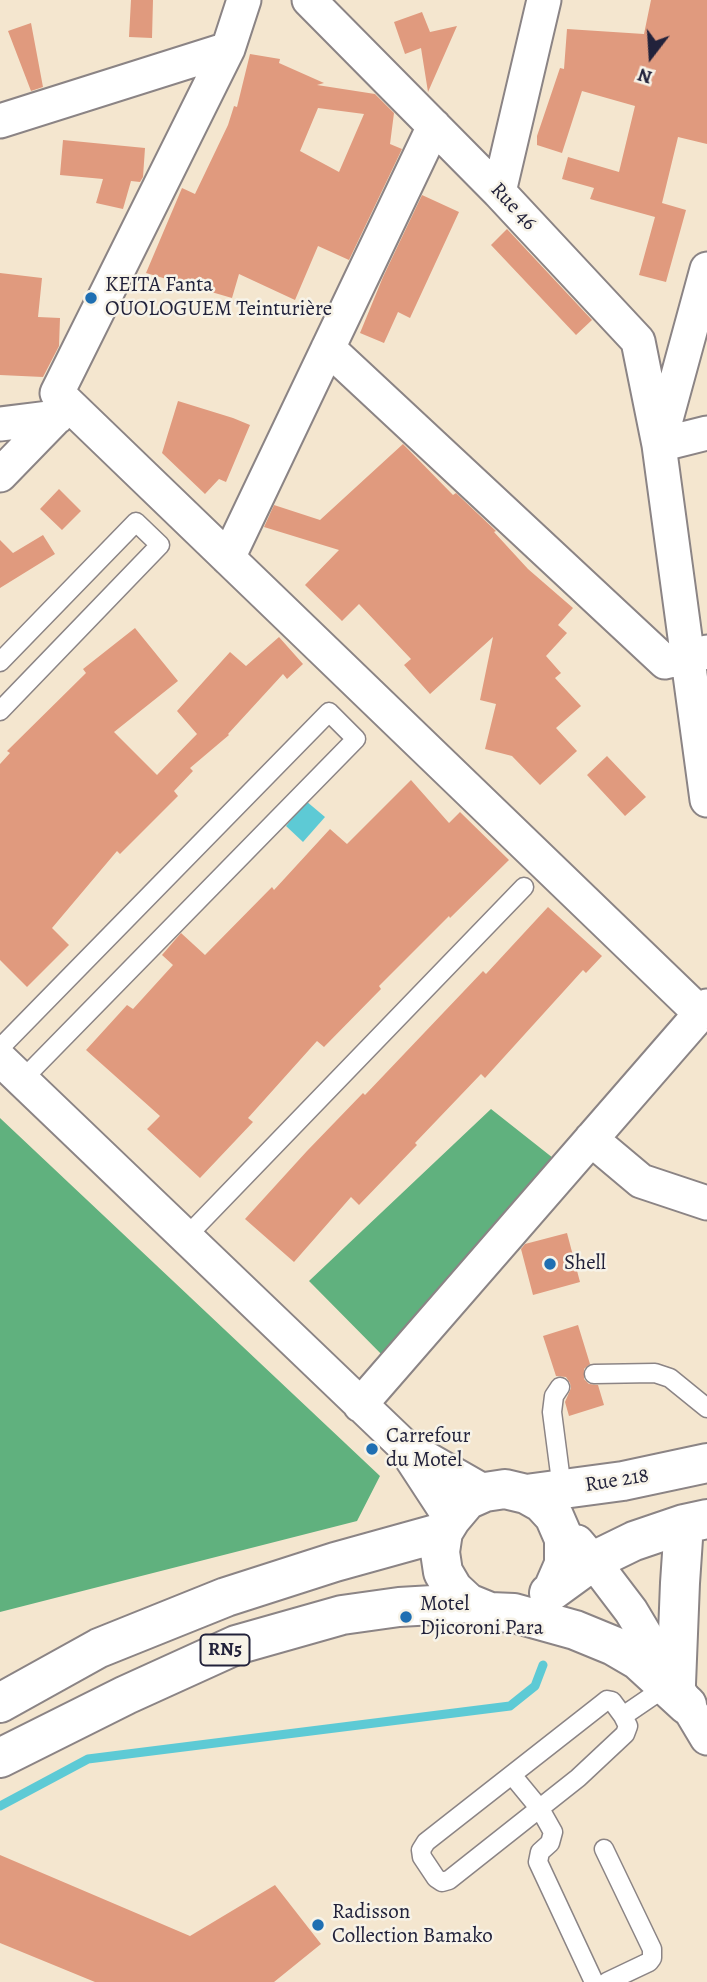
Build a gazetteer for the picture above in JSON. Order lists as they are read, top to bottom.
{
  "streets": {
    "highway": ["Rue 218", "RN5"],
    "street": ["Rue 46"]
  },
  "crossings": [
    ["Rue 218", "RN5"]
  ],
  "places": [
    "KEITA Fanta OUOLOGUEM Teinturière",
    "Shell",
    "Carrefour du Motel",
    "Motel Djicoroni Para",
    "Radisson Collection Bamako"
  ],
  "north": "bottom"
}
